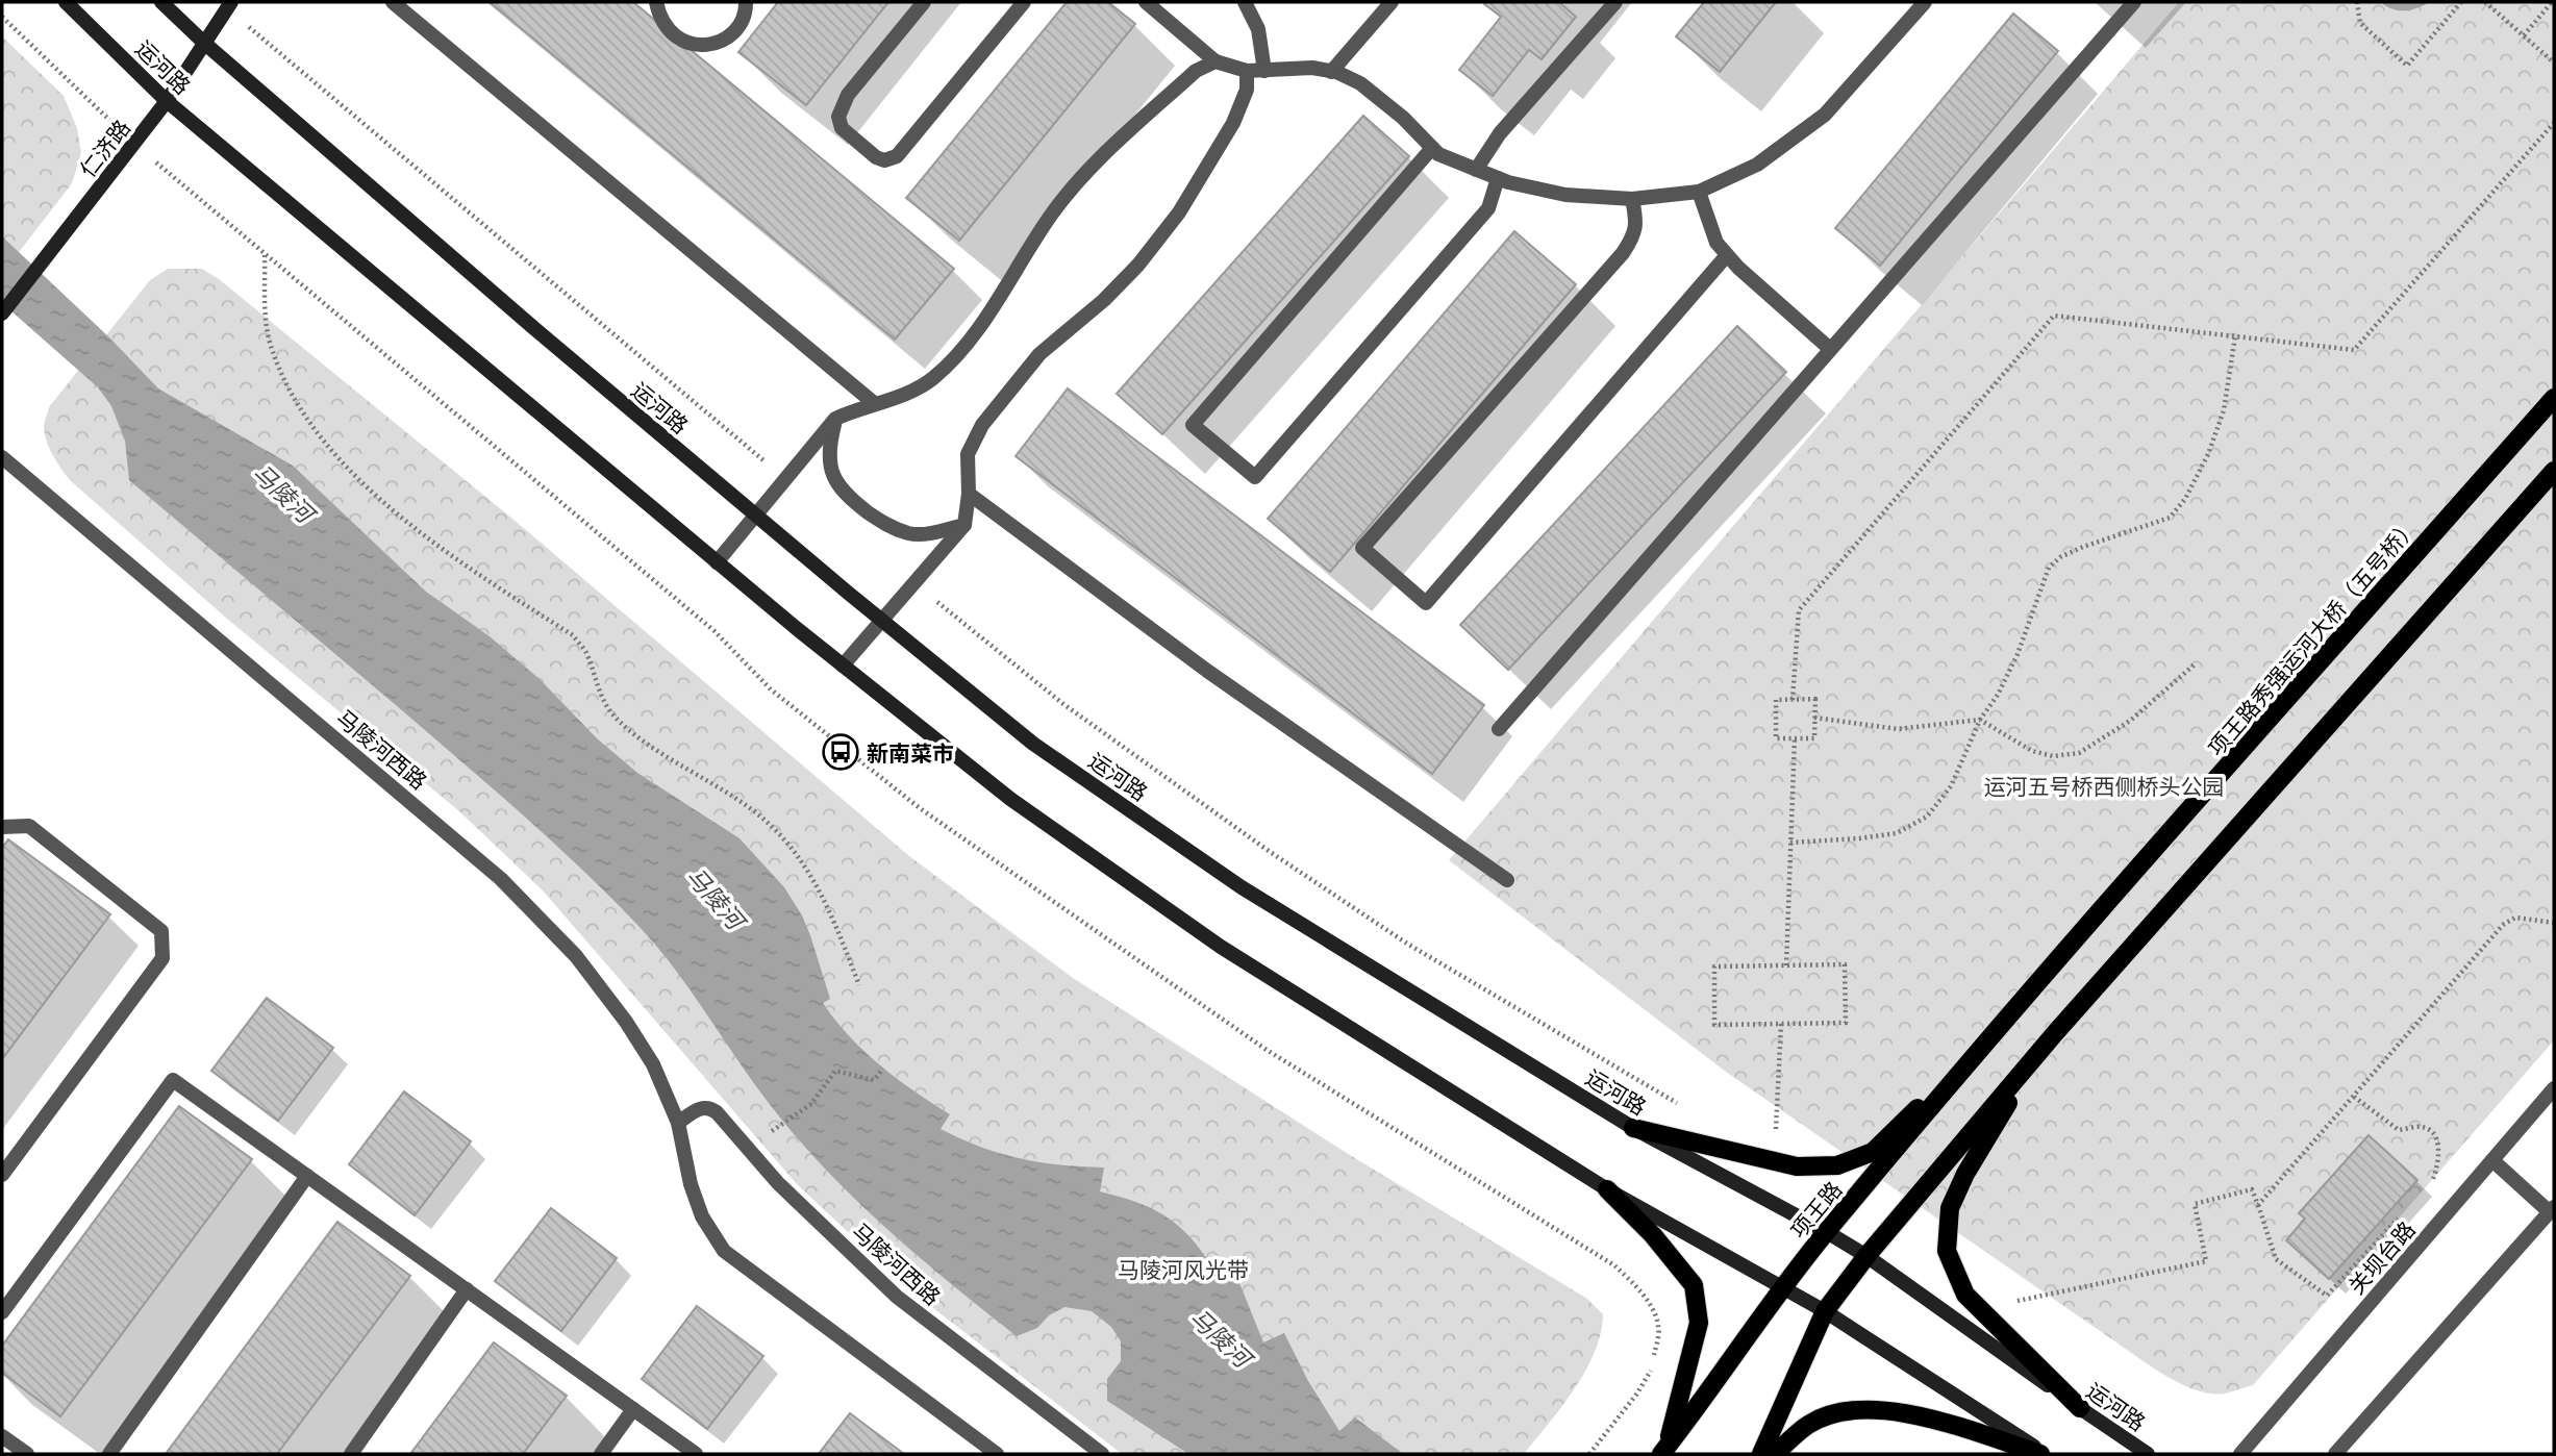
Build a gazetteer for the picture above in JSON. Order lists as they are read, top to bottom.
{
  "streets": {
    "main road": ["项王路秀强运河大桥（五号桥）", "项王路"],
    "street": [
      "运河路",
      "仁济路",
      "马陵河西路",
      "关坝台路"
    ]
  },
  "crossings": [
    ["运河路", "仁济路"],
    ["运河路", "项王路"],
    ["项王路秀强运河大桥（五号桥）", "项王路"]
  ],
  "water": ["马陵河"],
  "parks": ["运河五号桥西侧桥头公园", "马陵河风光带"],
  "places": {
    "bus stop": ["新南菜市"]
  }
}
